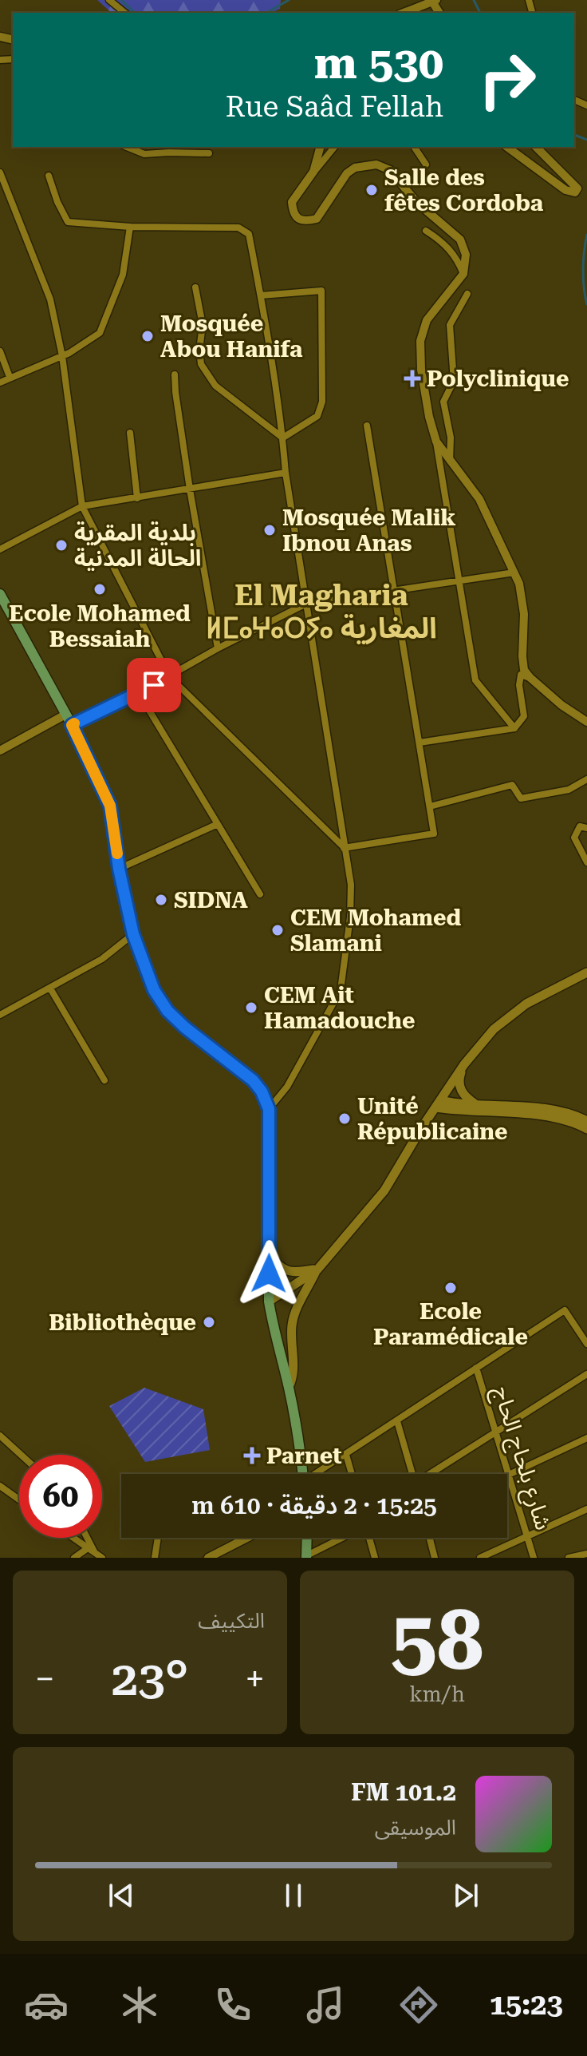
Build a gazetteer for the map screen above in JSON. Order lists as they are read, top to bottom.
{
  "streets": {
    "street": ["شارع بلحاج الحاج"]
  },
  "districts": ["El Magharia ⵍⵎⴰⵖⴰⵔⵢⴰ المغارية"],
  "places": {
    "other": [
      "Salle des fêtes Cordoba",
      "Mosquée Abou Hanifa",
      "Mosquée Malik Ibnou Anas",
      "بلدية المقرية الحالة المدنية",
      "Ecole Mohamed Bessaiah",
      "SIDNA",
      "CEM Mohamed Slamani",
      "CEM Ait Hamadouche",
      "Unité Républicaine",
      "Ecole Paramédicale",
      "Bibliothèque"
    ],
    "health": ["Polyclinique", "Parnet"]
  },
  "page": {
    "turn": ["530 m", "Rue Saâd Fellah"],
    "limit": "60",
    "trip": "15:25 · 2 دقيقة · 610 m",
    "tile": [
      ["58", "km/h"],
      "التكييف"
    ],
    "heat": ["−", "23°", "+"],
    "song": ["101.2 FM", "الموسيقى"],
    "tabs": "15:23"
  }
}
